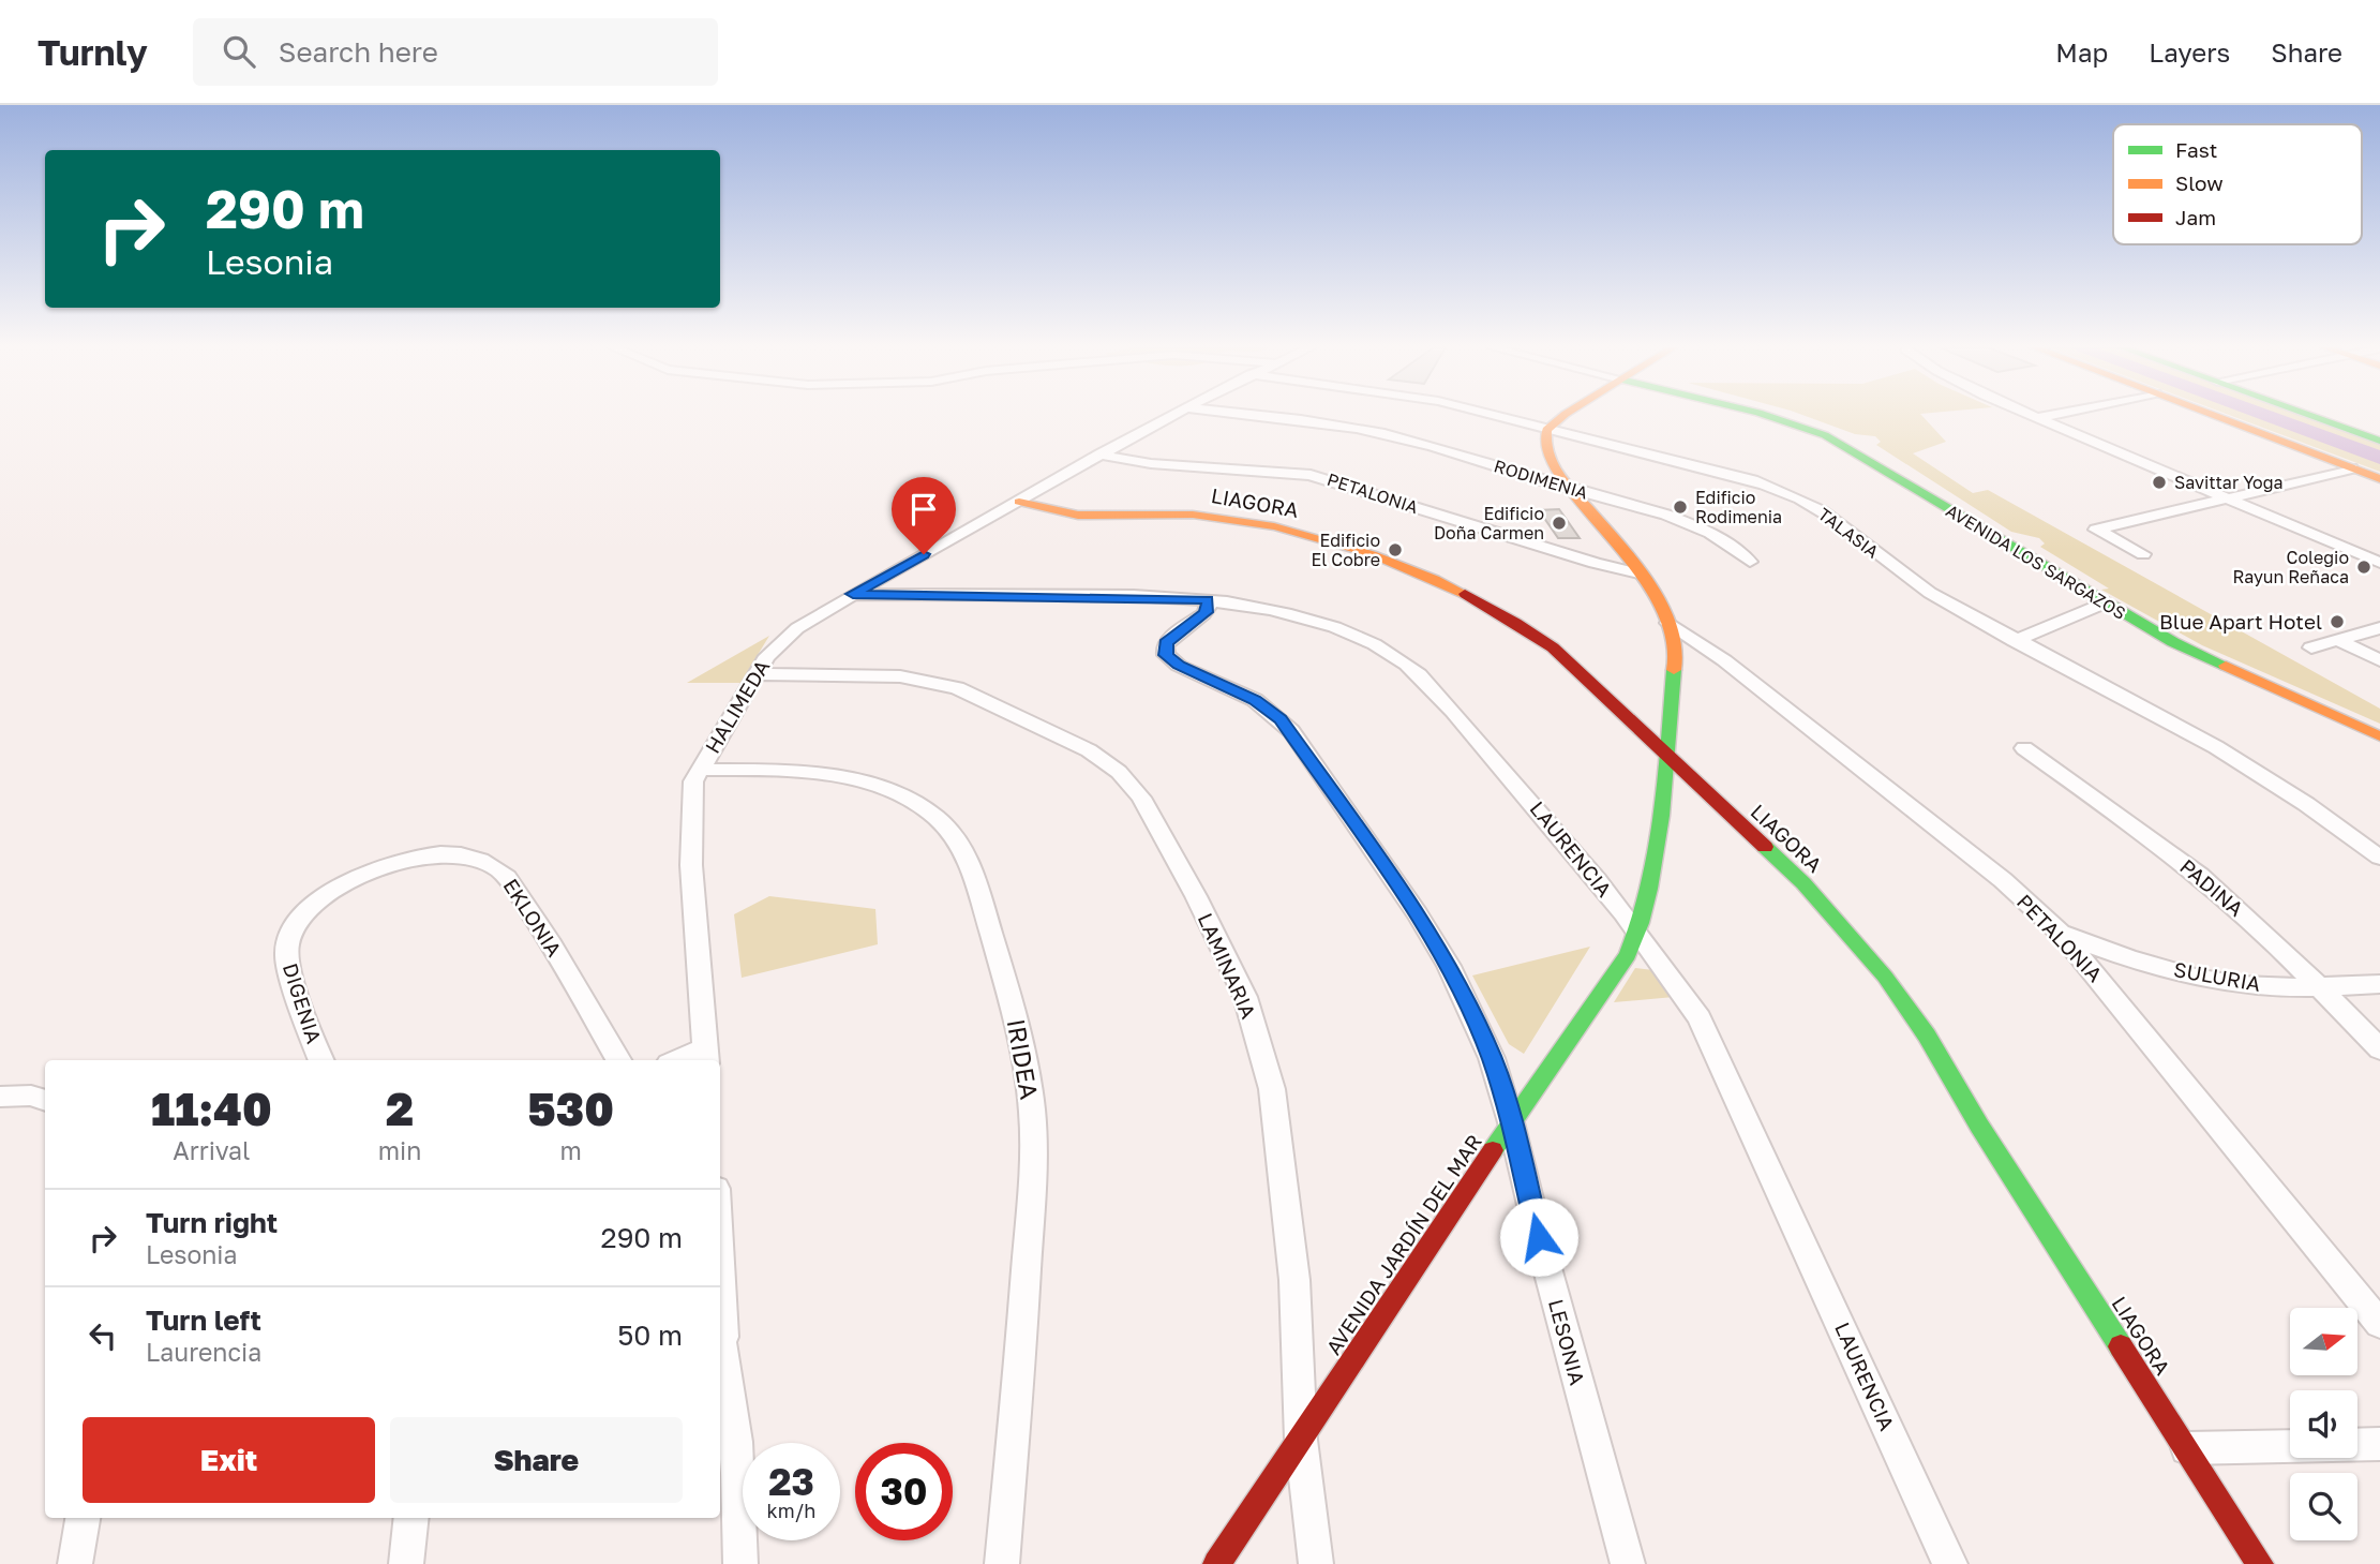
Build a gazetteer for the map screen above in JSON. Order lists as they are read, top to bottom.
{
  "streets": {
    "street": [
      "RODIMENIA",
      "PETALONIA",
      "LIAGORA",
      "TALASIA",
      "AVENIDA LOS SARGAZOS",
      "HALIMEDA",
      "LAURENCIA",
      "PADINA",
      "EKLONIA",
      "LAMINARIA",
      "SULURIA",
      "DIGENIA",
      "IRIDEA",
      "AVENIDA JARDÍN DEL MAR",
      "LESONIA"
    ]
  },
  "crossings": [
    ["RODIMENIA", "AVENIDA JARDÍN DEL MAR"],
    ["PETALONIA", "HALIMEDA"],
    ["PETALONIA", "SULURIA"],
    ["PETALONIA", "AVENIDA JARDÍN DEL MAR"],
    ["LIAGORA", "HALIMEDA"],
    ["LIAGORA", "AVENIDA JARDÍN DEL MAR"],
    ["TALASIA", "AVENIDA JARDÍN DEL MAR"],
    ["HALIMEDA", "LAURENCIA"],
    ["HALIMEDA", "LAMINARIA"],
    ["HALIMEDA", "IRIDEA"],
    ["LAURENCIA", "AVENIDA JARDÍN DEL MAR"],
    ["LAURENCIA", "LESONIA"],
    ["PADINA", "SULURIA"],
    ["EKLONIA", "DIGENIA"],
    ["LAMINARIA", "AVENIDA JARDÍN DEL MAR"],
    ["AVENIDA JARDÍN DEL MAR", "LESONIA"]
  ],
  "places": [
    "Savittar Yoga",
    "Edificio Rodimenia",
    "Edificio Doña Carmen",
    "Edificio El Cobre",
    "Colegio Rayun Reñaca",
    "Blue Apart Hotel"
  ],
  "legend": ["Fast", "Slow", "Jam"],
  "north": "right",
  "page": {
    "header": "Turnly",
    "search": "Search here",
    "nav": ["Map", "Layers", "Share"],
    "turn": ["290 m", "Lesonia"],
    "eta": [
      "11:40",
      "Arrival",
      "2",
      "min",
      "530",
      "m"
    ],
    "list": [
      {
        "name": "Turn right",
        "note": "Lesonia",
        "value": "290 m"
      },
      {
        "name": "Turn left",
        "note": "Laurencia",
        "value": "50 m"
      }
    ],
    "buttons": ["Exit", "Share"],
    "speed": "23 km/h",
    "limit": "30"
  }
}
